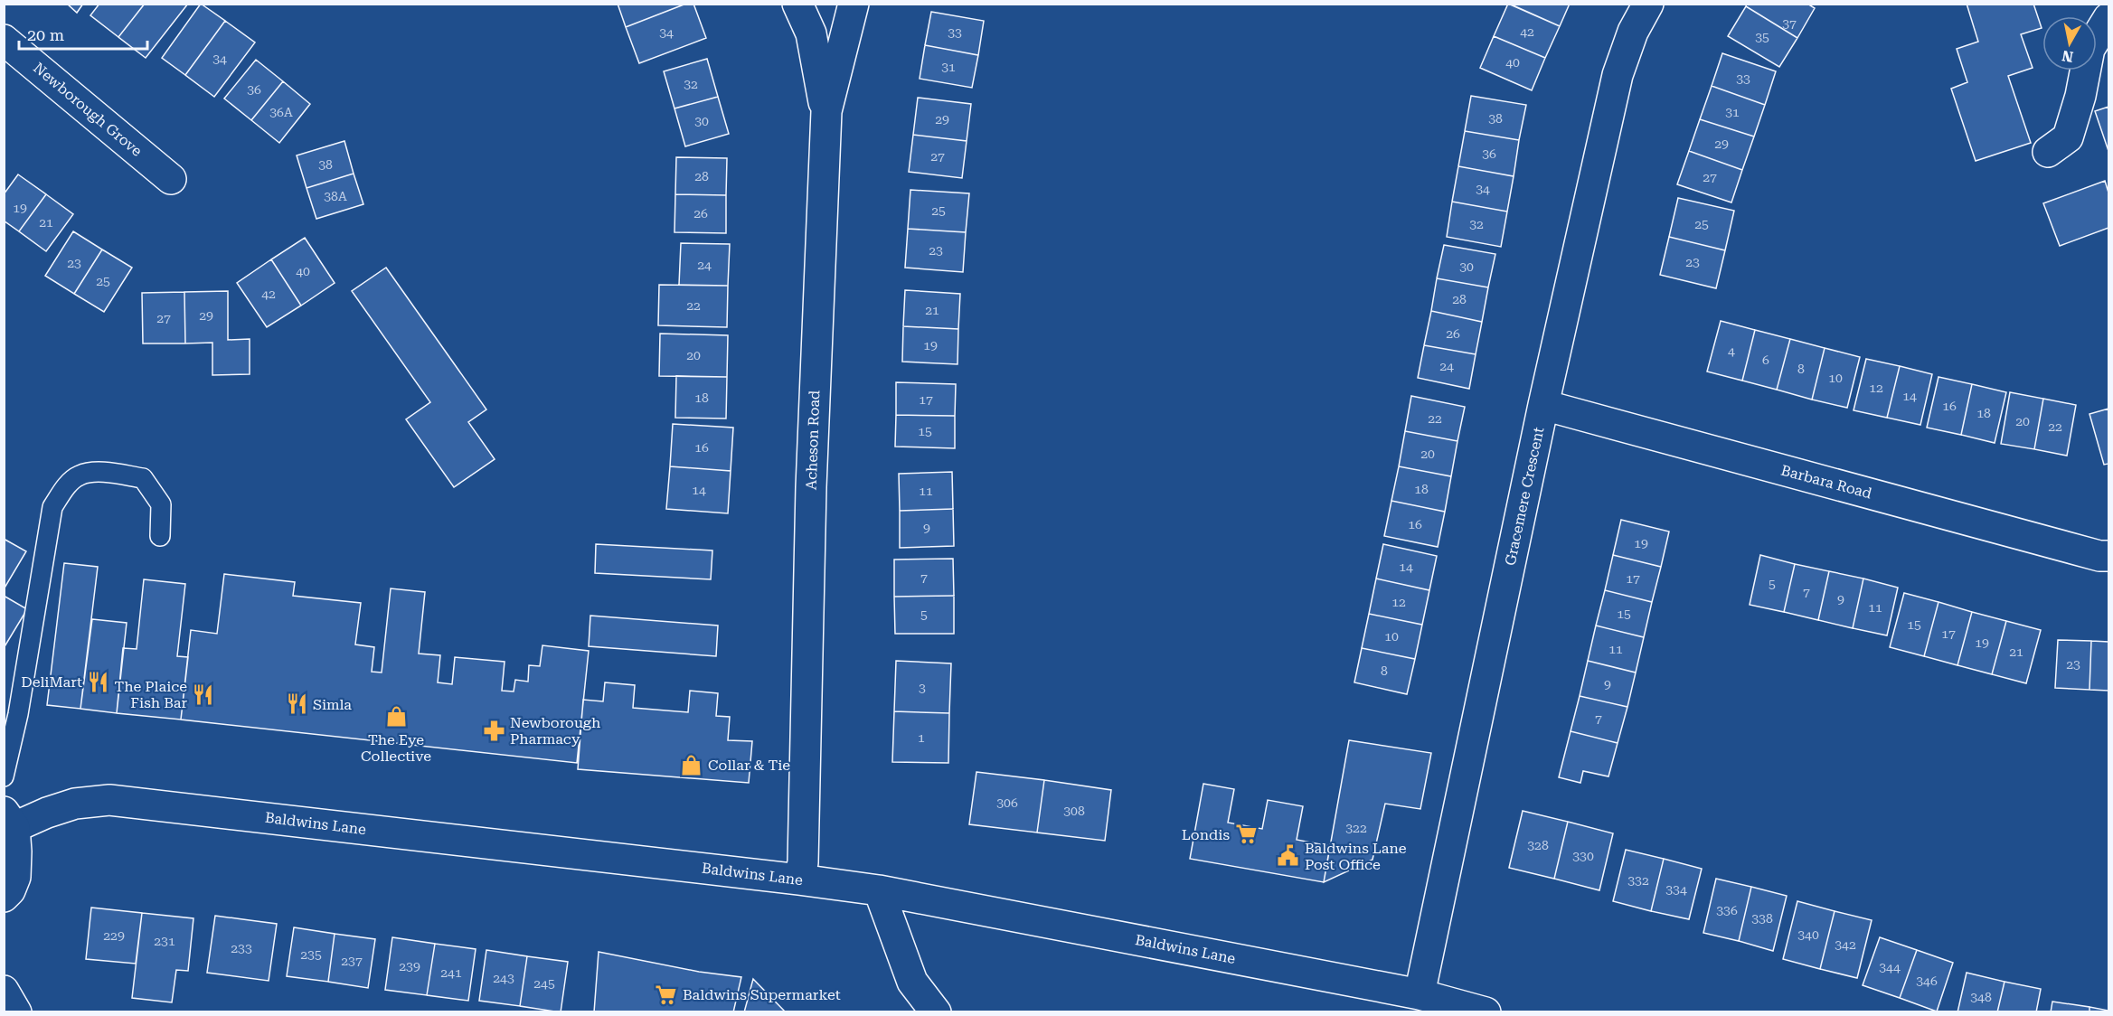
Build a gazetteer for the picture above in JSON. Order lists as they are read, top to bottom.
{
  "streets": {
    "street": [
      "Newborough Grove",
      "Acheson Road",
      "Barbara Road",
      "Gracemere Crescent",
      "Baldwins Lane"
    ]
  },
  "crossings": [
    ["Acheson Road", "Baldwins Lane"],
    ["Barbara Road", "Gracemere Crescent"],
    ["Gracemere Crescent", "Baldwins Lane"]
  ],
  "places": {
    "restaurant": ["DeliMart", "The Plaice Fish Bar", "Simla"],
    "shop": ["The Eye Collective", "Collar & Tie"],
    "pharmacy": ["Newborough Pharmacy"],
    "supermarket": ["Londis", "Baldwins Supermarket"],
    "public building": ["Baldwins Lane Post Office"]
  },
  "house_numbers": [
    "37",
    "42",
    "34",
    "33",
    "35",
    "34",
    "40",
    "31",
    "33",
    "32",
    "36",
    "36A",
    "31",
    "38",
    "29",
    "30",
    "29",
    "36",
    "27",
    "38",
    "28",
    "27",
    "34",
    "38A",
    "19",
    "25",
    "26",
    "21",
    "32",
    "25",
    "23",
    "23",
    "23",
    "24",
    "30",
    "40",
    "25",
    "42",
    "28",
    "22",
    "21",
    "29",
    "27",
    "26",
    "19",
    "4",
    "20",
    "6",
    "24",
    "8",
    "10",
    "12",
    "14",
    "18",
    "17",
    "16",
    "18",
    "22",
    "20",
    "22",
    "15",
    "16",
    "20",
    "18",
    "14",
    "11",
    "16",
    "9",
    "19",
    "14",
    "7",
    "17",
    "5",
    "7",
    "9",
    "12",
    "11",
    "15",
    "5",
    "15",
    "17",
    "10",
    "19",
    "11",
    "21",
    "23",
    "8",
    "9",
    "3",
    "7",
    "1",
    "306",
    "308",
    "322",
    "328",
    "330",
    "332",
    "334",
    "336",
    "338",
    "340",
    "229",
    "231",
    "342",
    "233",
    "235",
    "237",
    "239",
    "344",
    "241",
    "243",
    "346",
    "245",
    "348"
  ],
  "scale_bar": "20 m",
  "north": "bottom"
}
